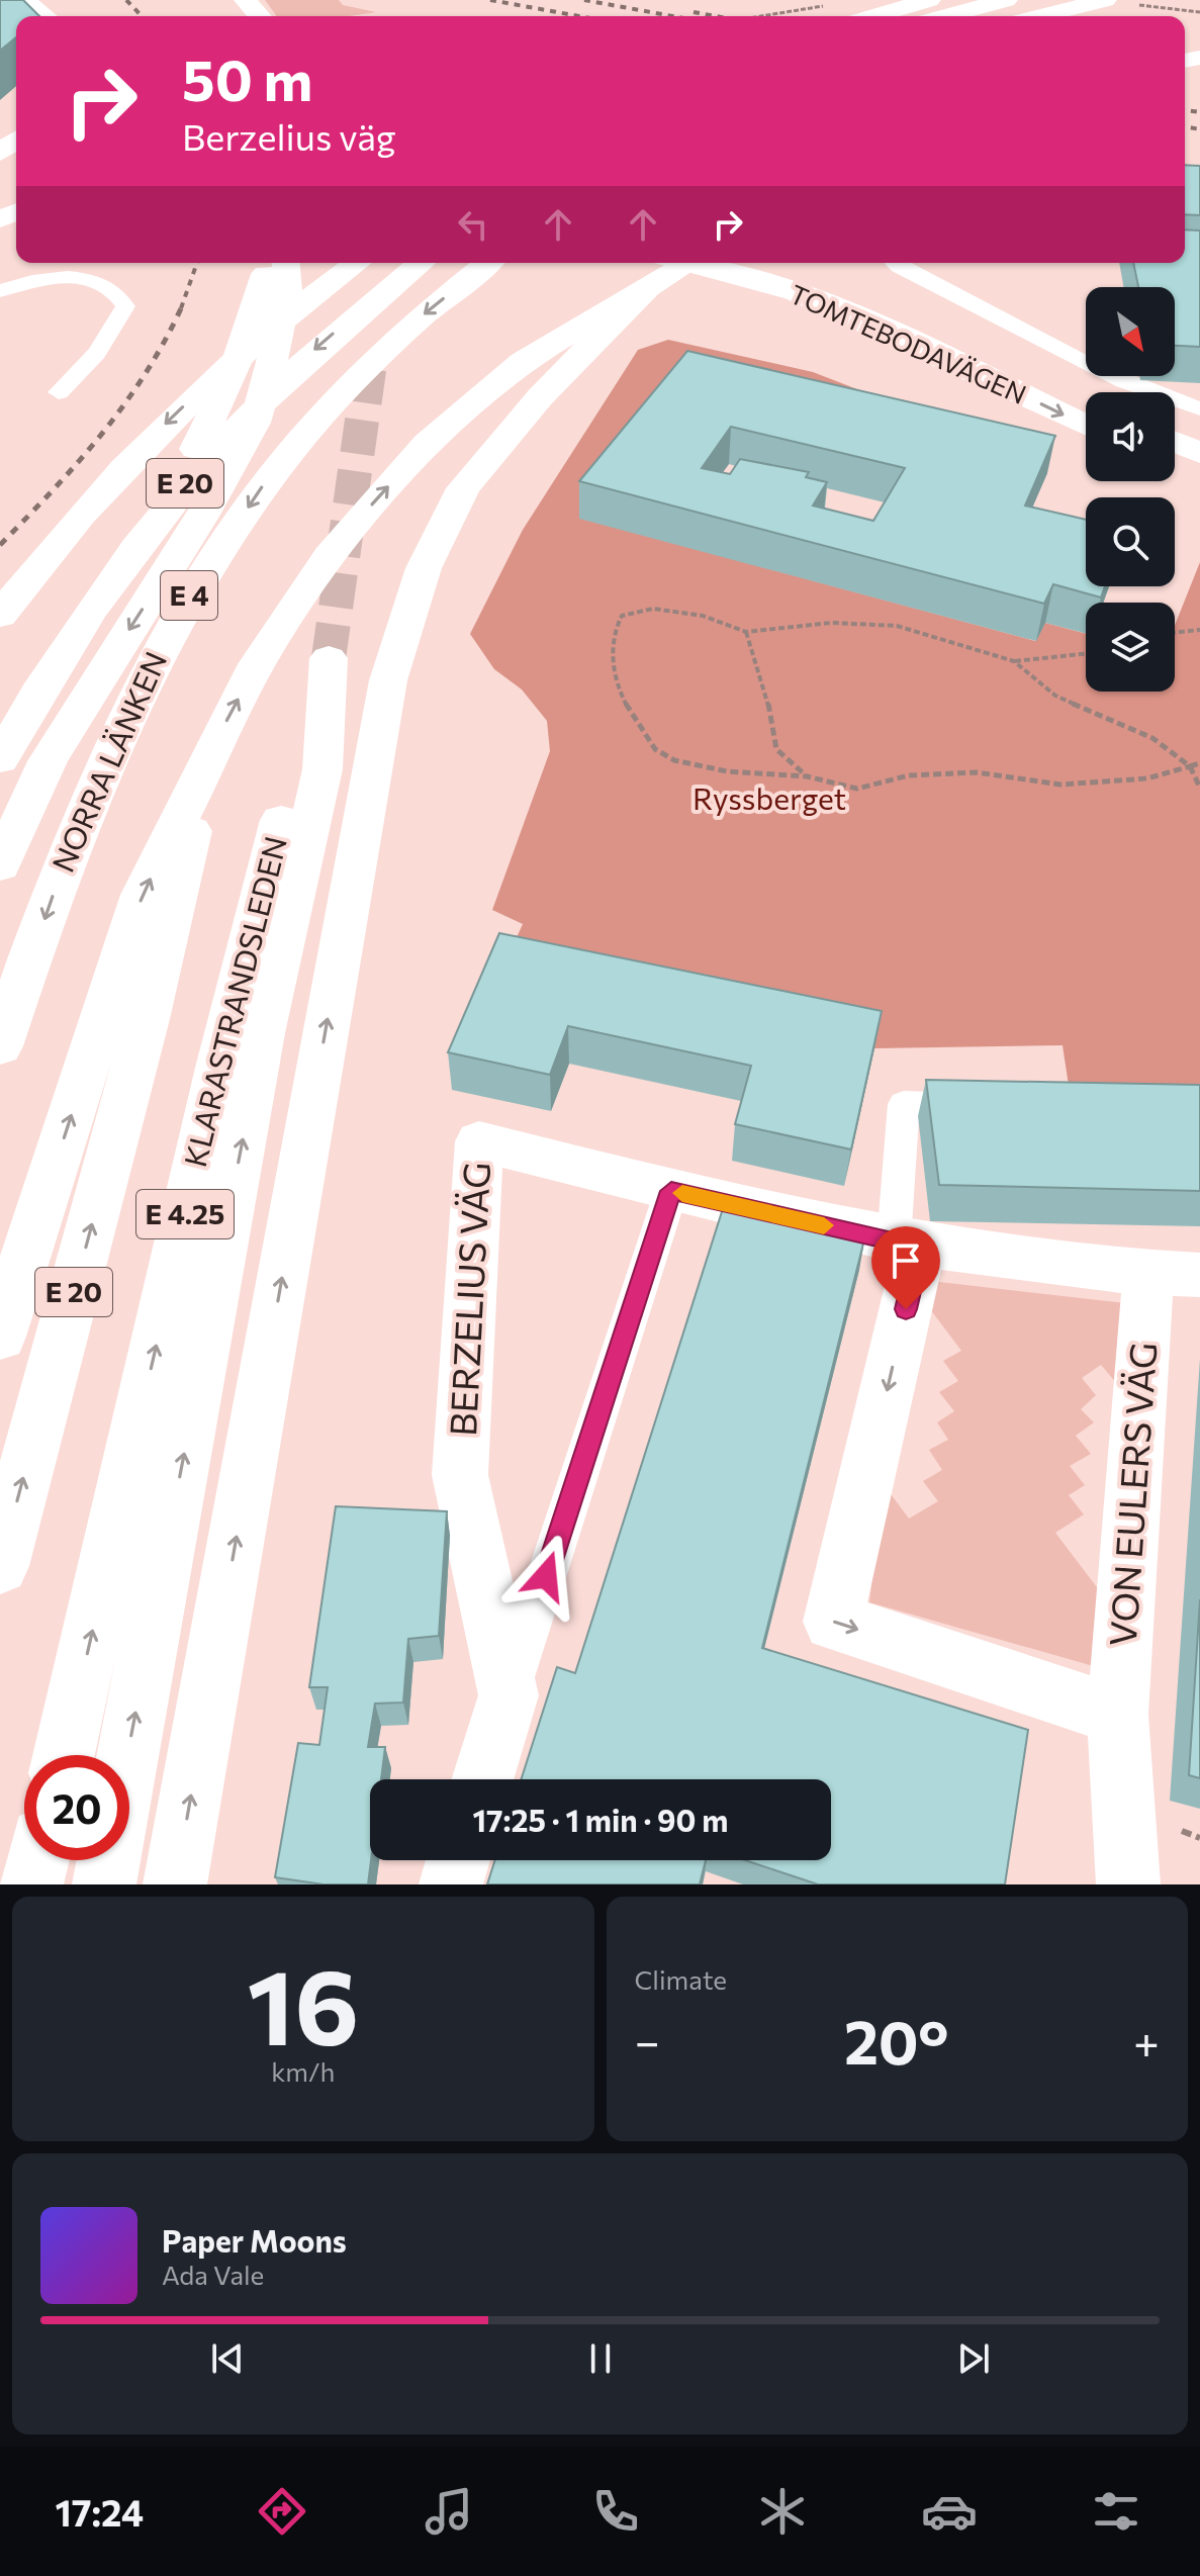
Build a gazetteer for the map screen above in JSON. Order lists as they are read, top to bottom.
{
  "streets": {
    "main road": [
      "TOMTEBODAVÄGEN",
      "E 20",
      "E 4",
      "NORRA LÄNKEN",
      "KLARASTRANDSLEDEN",
      "E 4.25",
      "BERZELIUS VÄG",
      "VON EULERS VÄG"
    ]
  },
  "crossings": [
    ["TOMTEBODAVÄGEN", "E 20"],
    ["BERZELIUS VÄG", "VON EULERS VÄG"]
  ],
  "parks": ["Ryssberget"],
  "north": "bottom right",
  "page": {
    "turn": ["50 m", "Berzelius väg"],
    "limit": "20",
    "trip": "17:25 · 1 min · 90 m",
    "tile": [
      ["16", "km/h"],
      "Climate"
    ],
    "heat": ["−", "20°", "+"],
    "song": ["Paper Moons", "Ada Vale"],
    "tabs": "17:24"
  }
}
